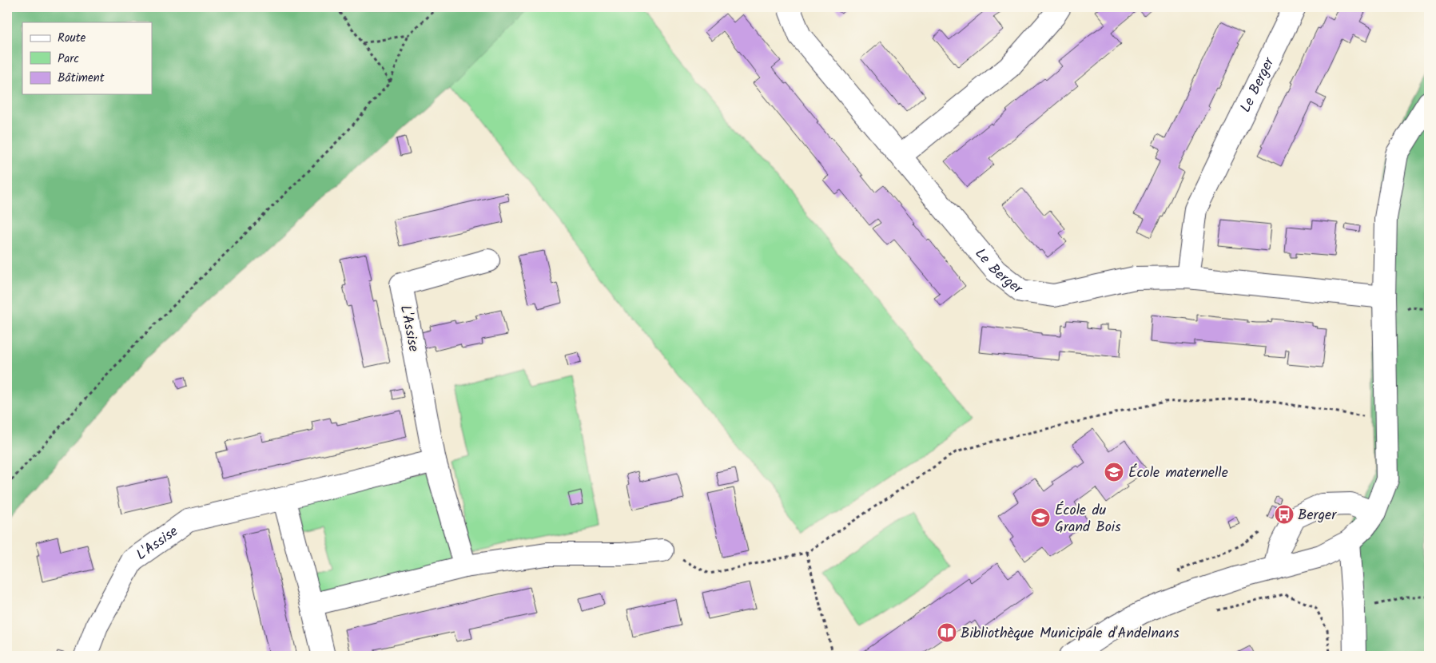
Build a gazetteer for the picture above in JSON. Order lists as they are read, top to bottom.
{
  "streets": {
    "street": ["Le Berger", "L'Assise"]
  },
  "places": {
    "school or university": ["École maternelle", "École du Grand Bois"],
    "bus stop": ["Berger"],
    "library": ["Bibliothèque Municipale d'Andelnans"]
  },
  "legend": ["Route", "Parc", "Bâtiment"]
}
